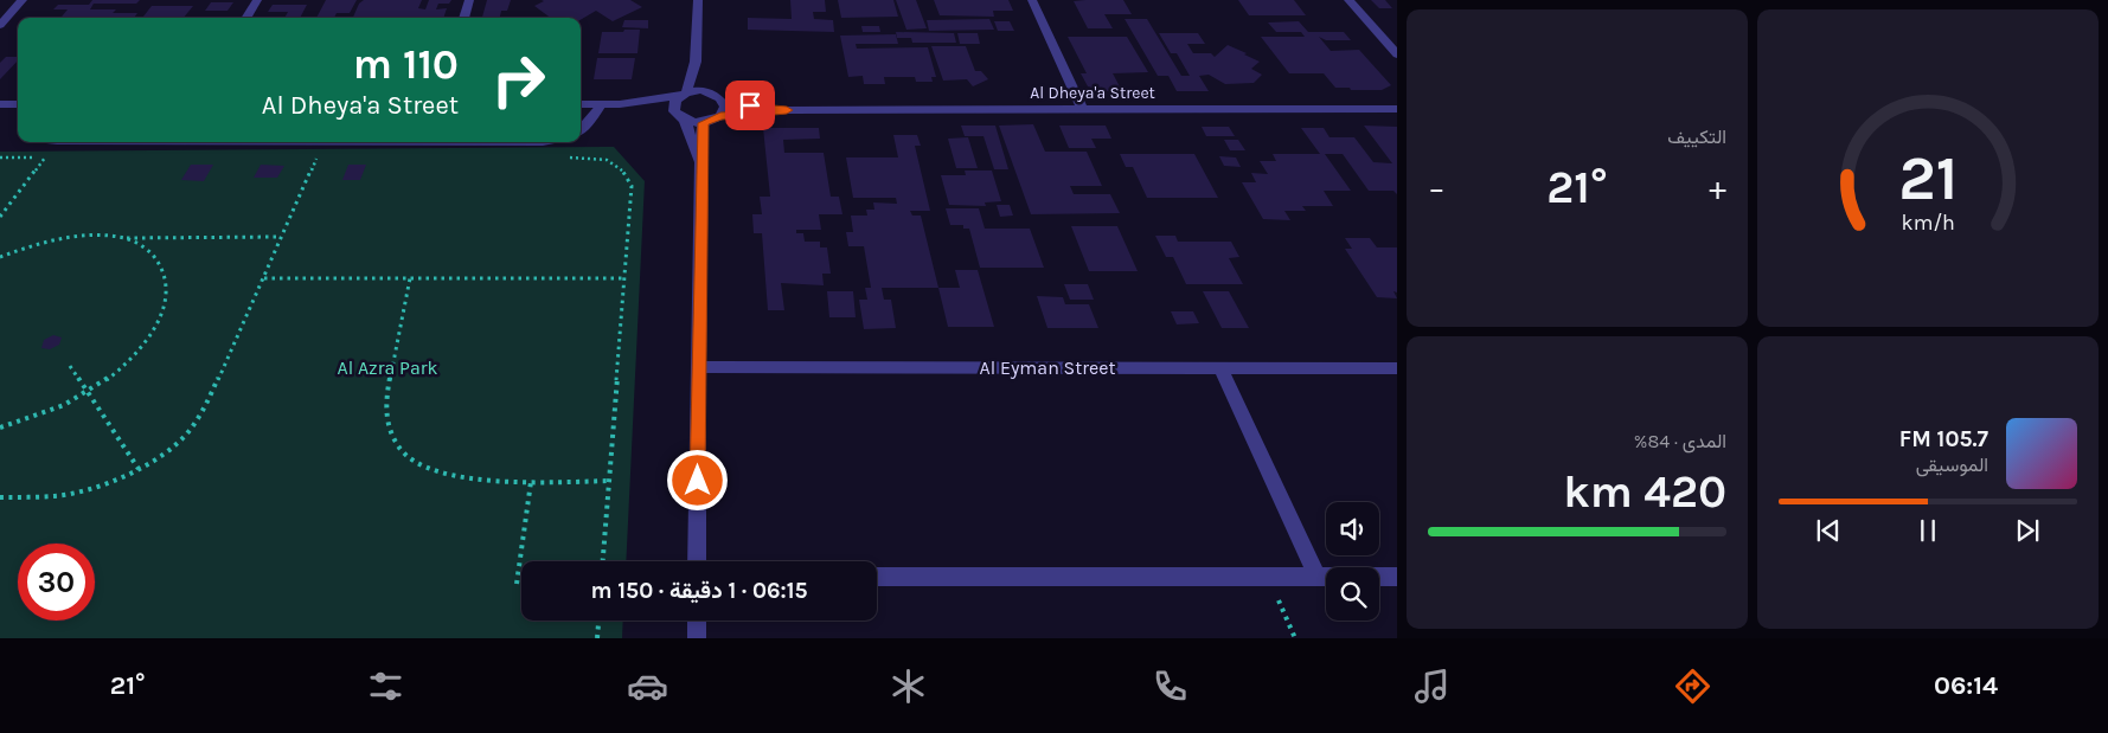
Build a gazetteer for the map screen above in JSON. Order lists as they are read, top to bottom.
{
  "streets": {
    "street": ["Al Dheya'a Street", "Al Eyman Street"]
  },
  "parks": ["Al Azra Park"],
  "page": {
    "tile": [
      "التكييف",
      ["المدى · 84%", "420 km"]
    ],
    "turn": ["110 m", "Al Dheya'a Street"],
    "heat": ["−", "21°", "+"],
    "song": ["105.7 FM", "الموسيقى"],
    "limit": "30",
    "trip": "06:15 · 1 دقيقة · 150 m",
    "tabs": ["06:14", "21°"],
    "gauge": ["21", "km/h"]
  }
}
